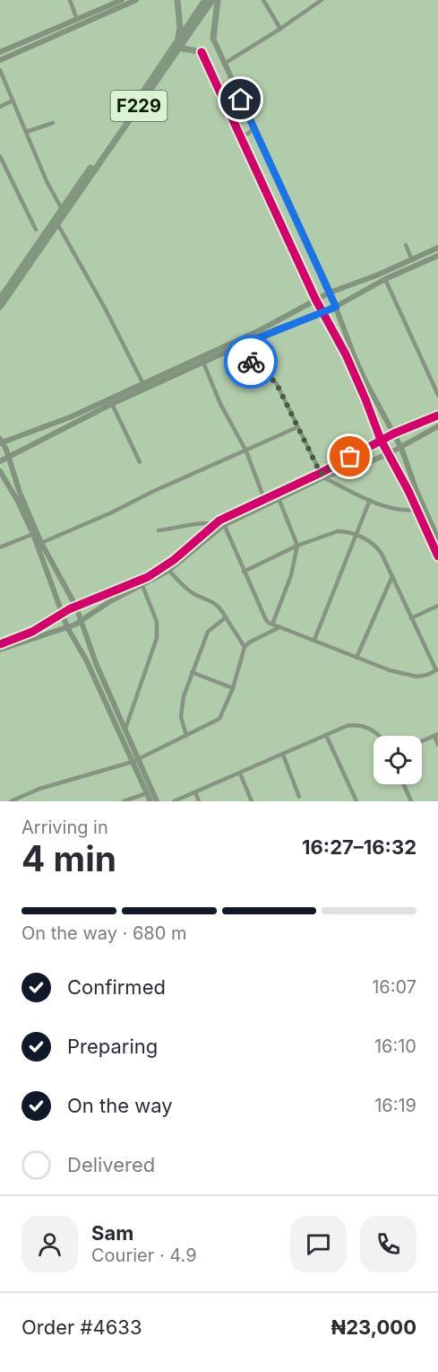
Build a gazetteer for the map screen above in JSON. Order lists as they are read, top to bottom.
{
  "streets": {
    "main road": ["F229"]
  },
  "page": {
    "heading": ["4 min", "Arriving in", "16:27–16:32"],
    "panel": [
      "Sam",
      "Courier · 4.9",
      "Order #4633",
      "₦23,000"
    ],
    "bar": "On the way · 680 m",
    "list": [
      ["Confirmed", "16:07"],
      ["Preparing", "16:10"],
      ["On the way", "16:19"],
      "Delivered"
    ]
  }
}
